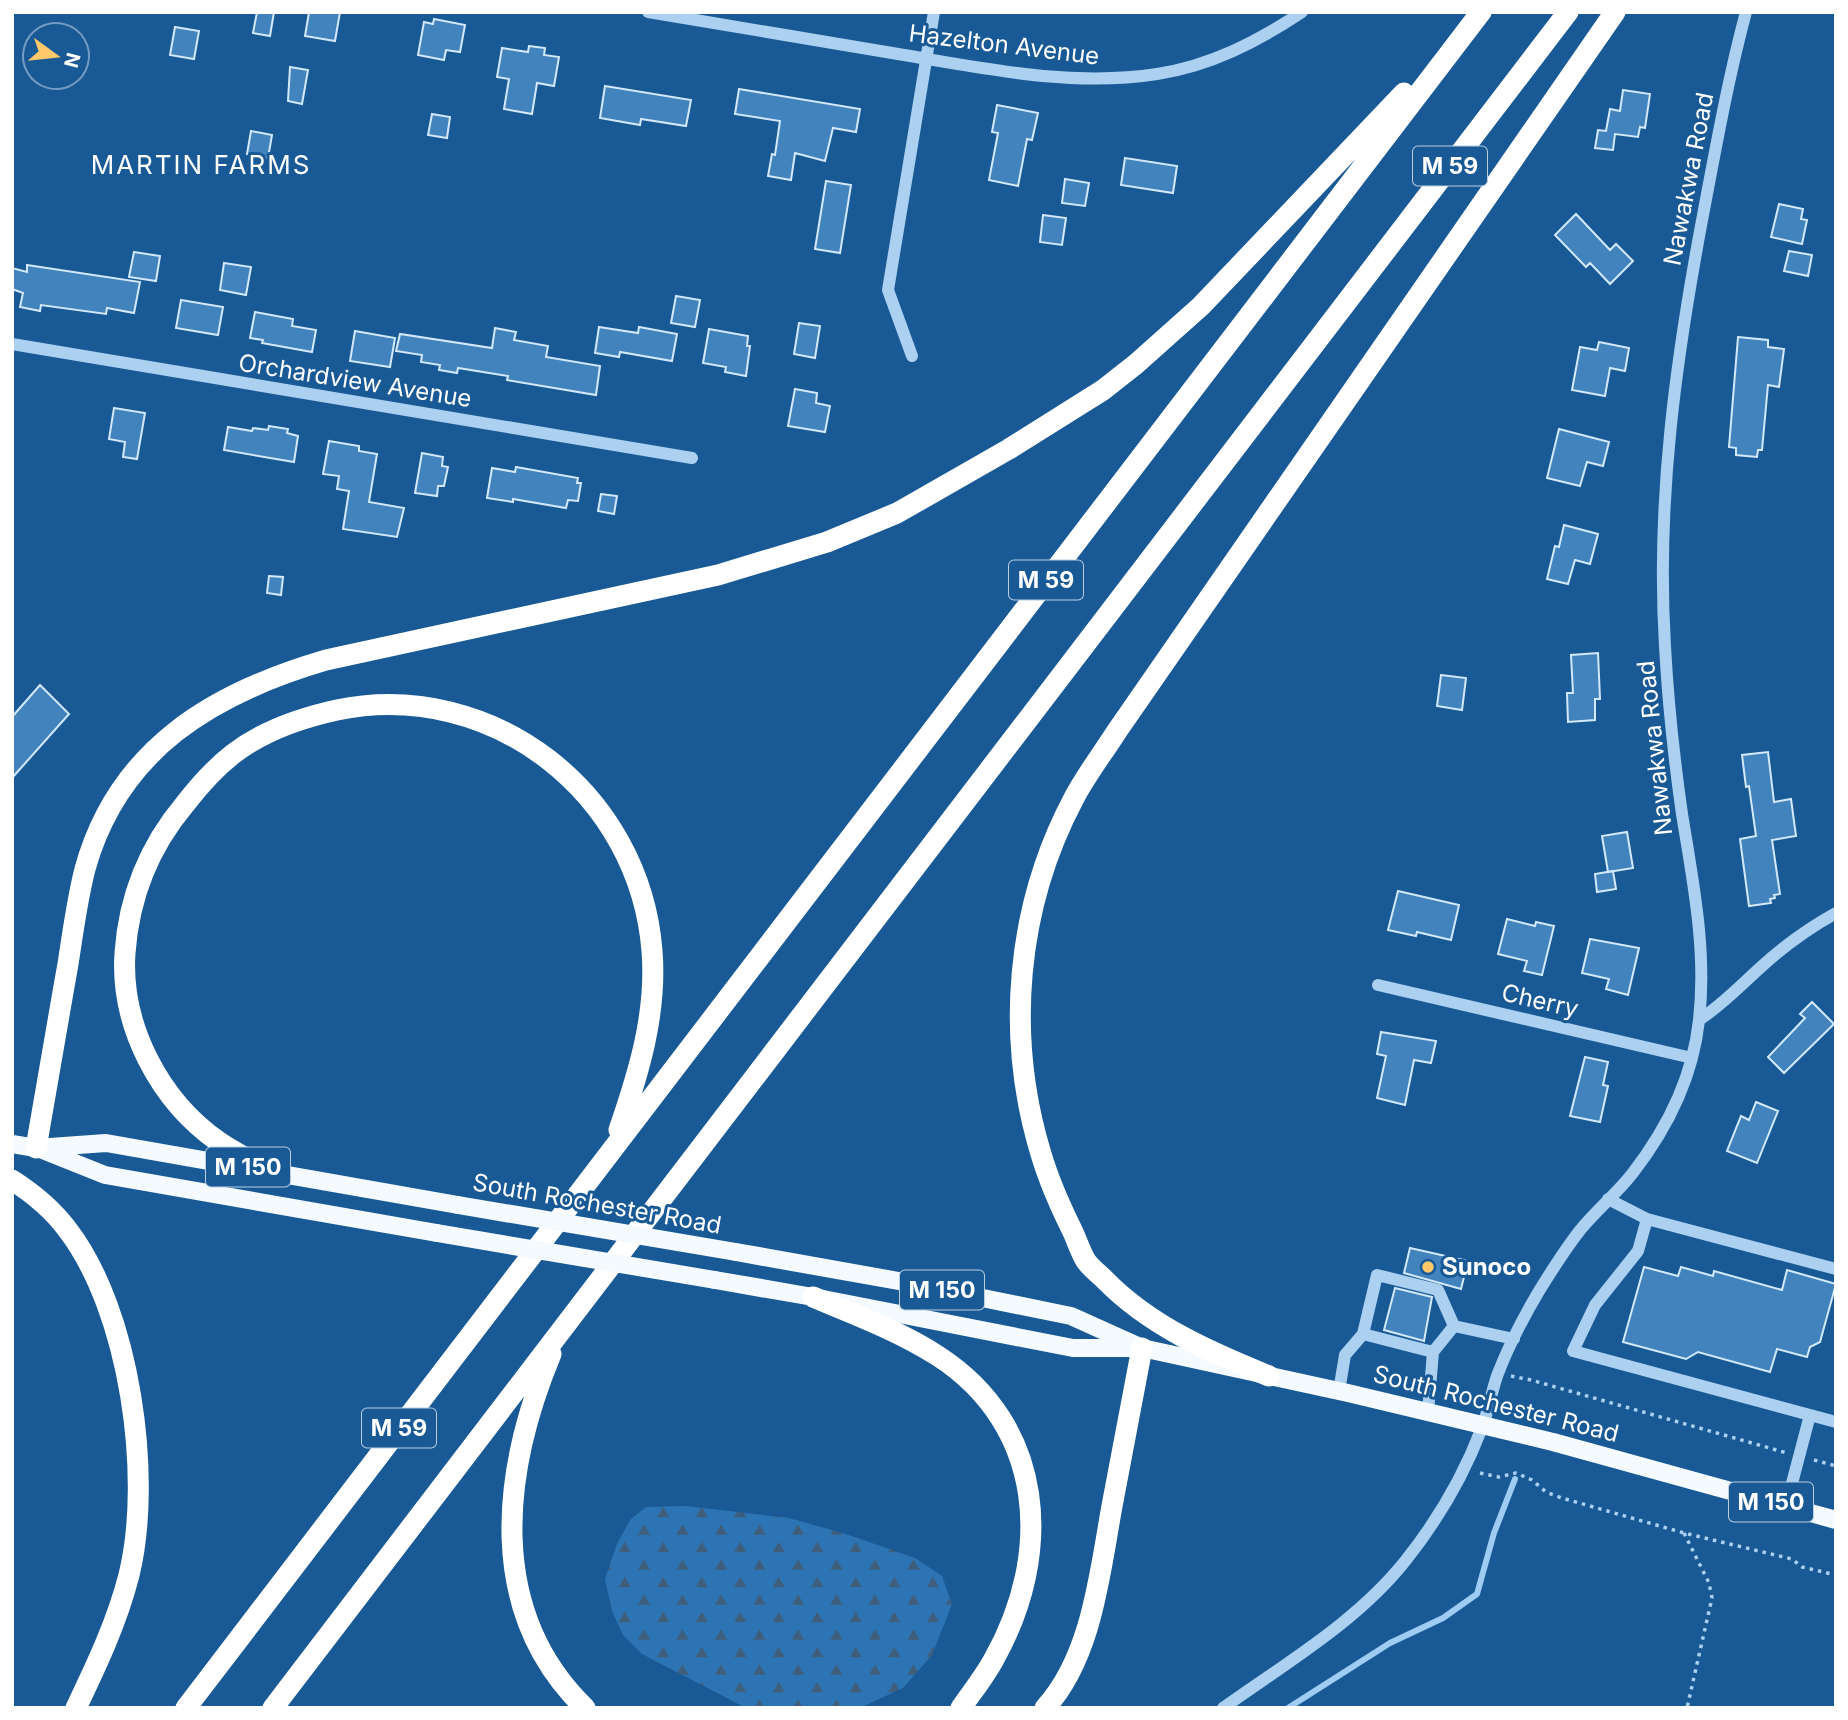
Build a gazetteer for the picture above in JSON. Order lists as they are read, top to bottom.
{
  "streets": {
    "highway": ["M 59"],
    "main road": ["M 150", "South Rochester Road"],
    "street": [
      "Hazelton Avenue",
      "Nawakwa Road",
      "Orchardview Avenue",
      "Cherry"
    ]
  },
  "crossings": [
    ["Nawakwa Road", "Cherry"],
    ["Nawakwa Road", "South Rochester Road"]
  ],
  "districts": ["MARTIN FARMS"],
  "places": ["Sunoco"],
  "north": "right"
}
